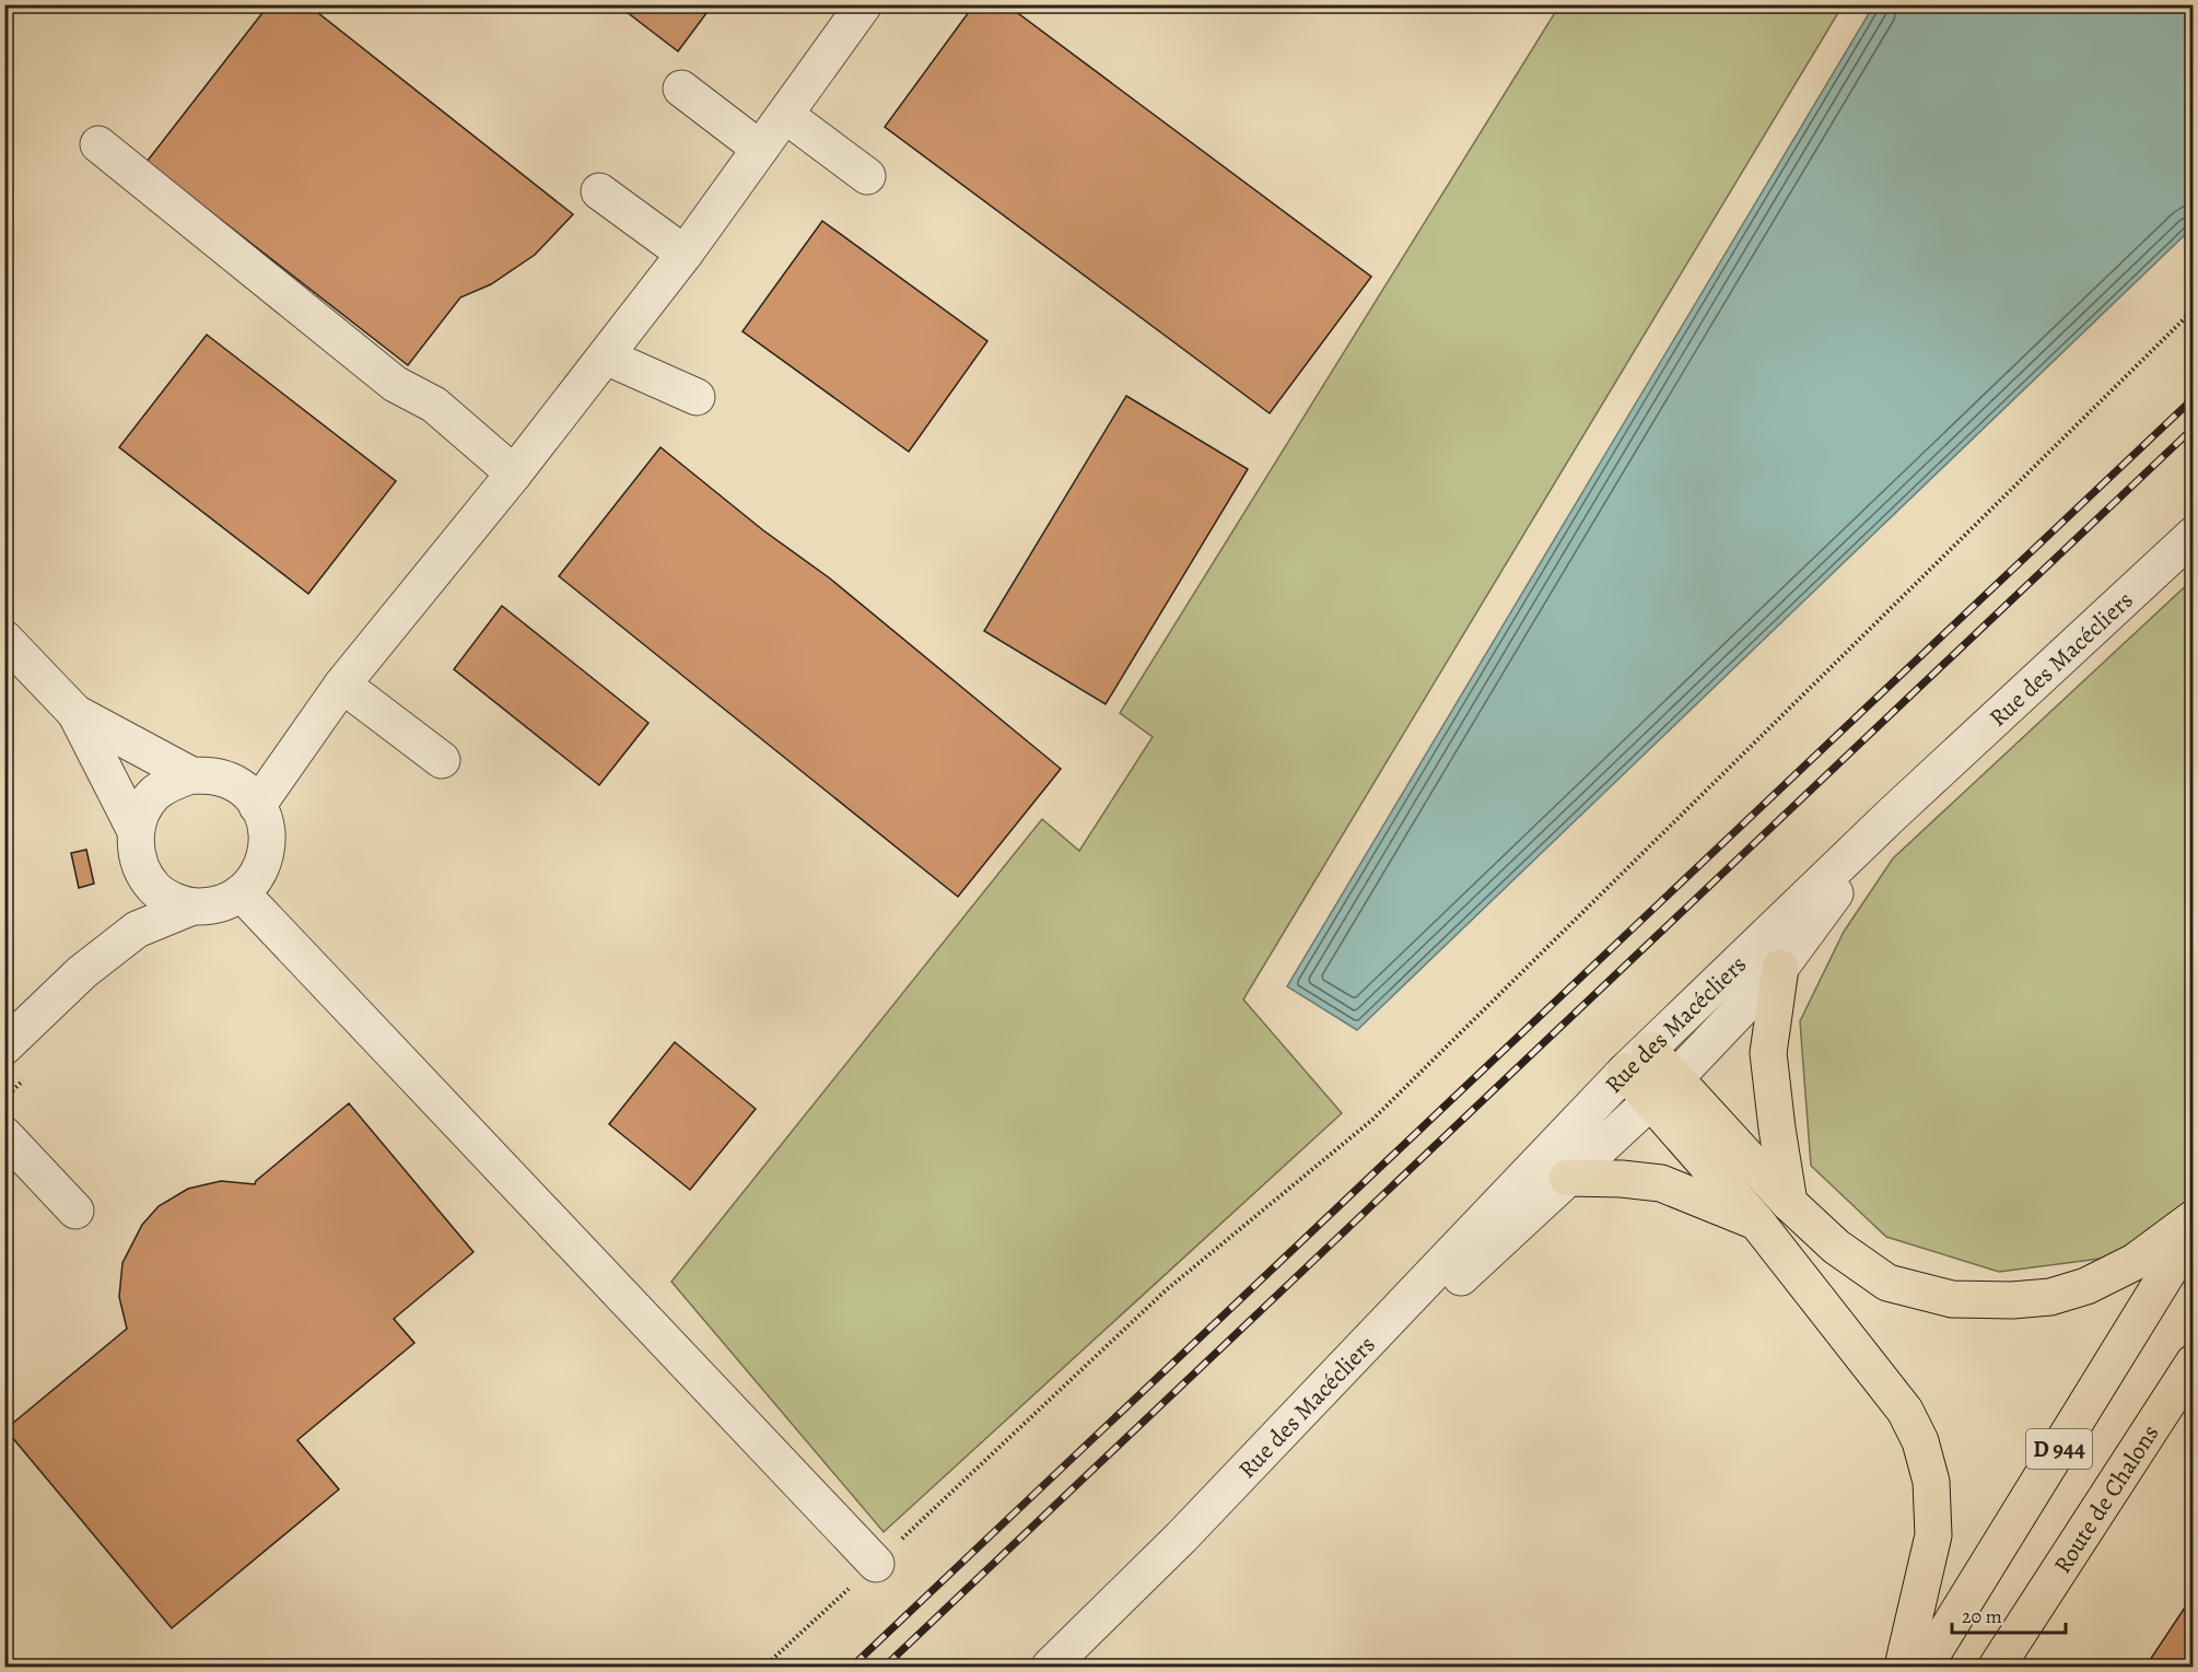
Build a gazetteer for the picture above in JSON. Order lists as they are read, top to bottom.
{
  "streets": {
    "main road": ["D 944", "Route de Chalons"],
    "street": ["Rue des Macécliers"]
  },
  "scale_bar": "20 m"
}
